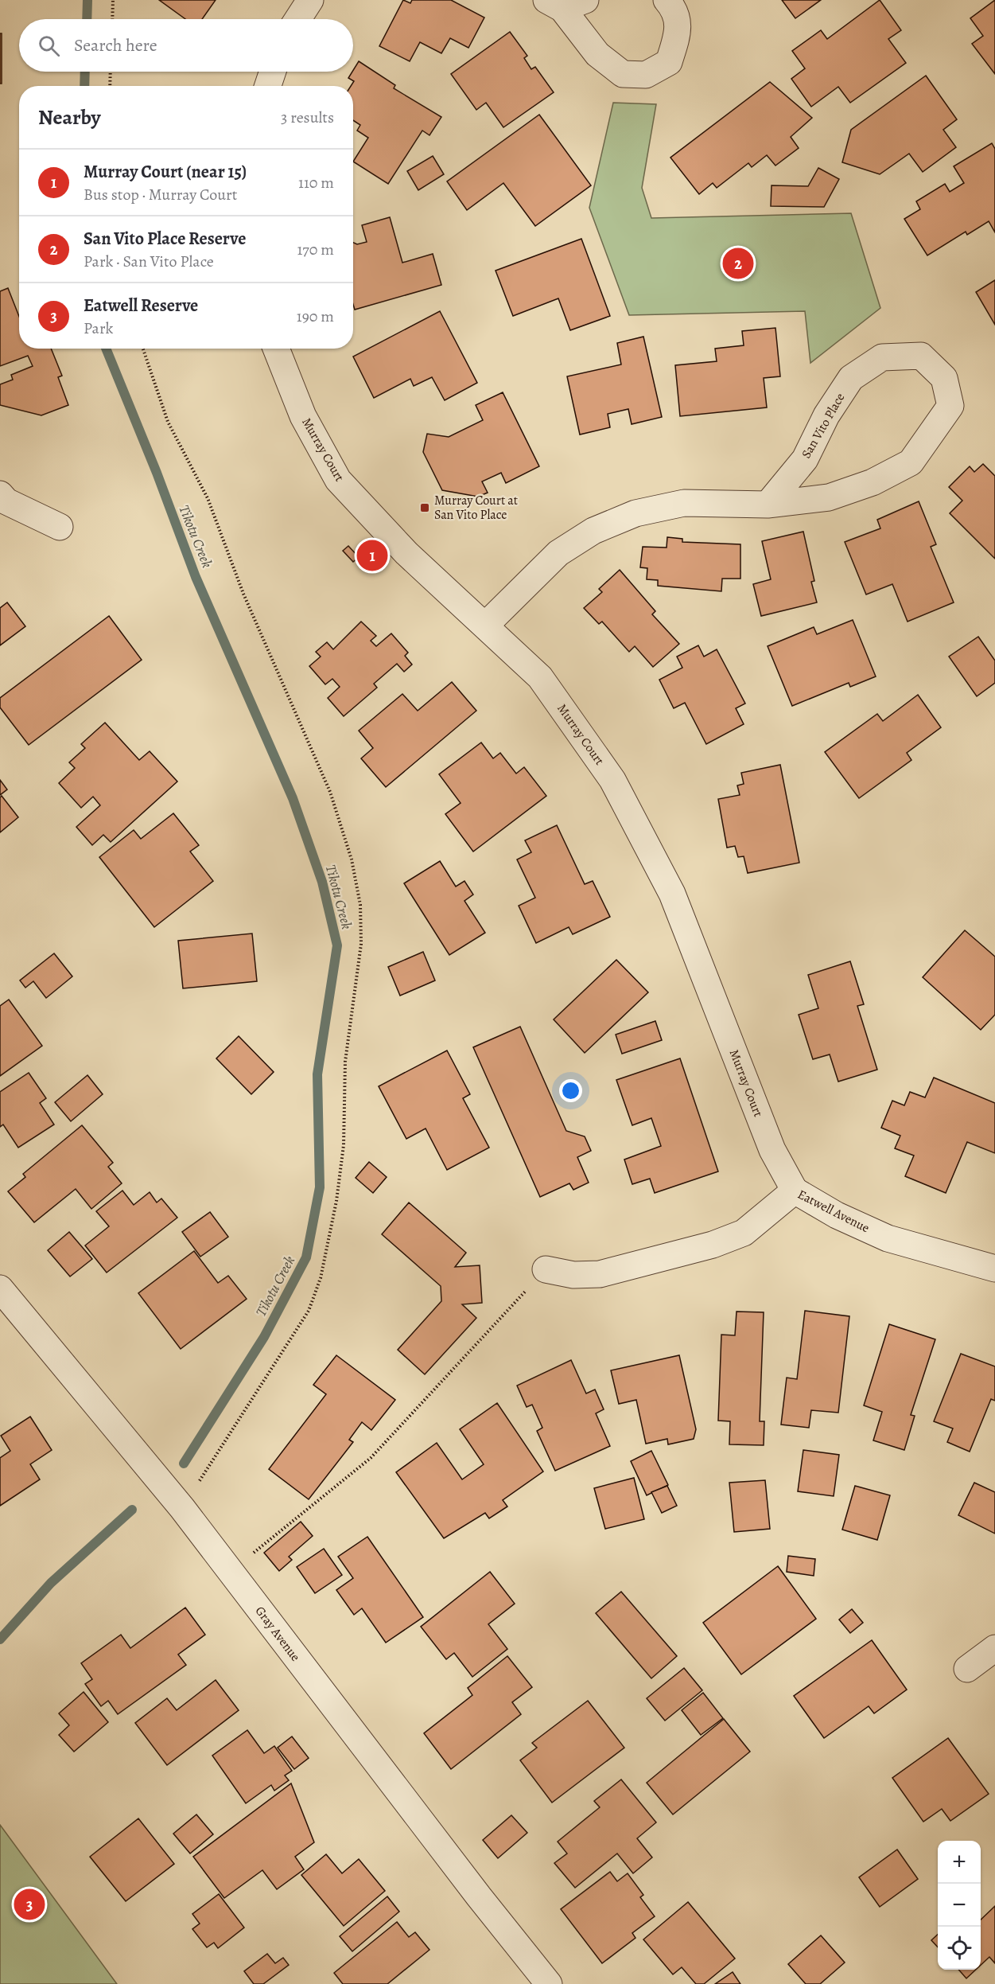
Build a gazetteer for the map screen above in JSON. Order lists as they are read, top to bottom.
{
  "streets": {
    "street": [
      "San Vito Place",
      "Murray Court",
      "Eatwell Avenue",
      "Gray Avenue"
    ]
  },
  "crossings": [
    ["San Vito Place", "Murray Court"],
    ["Murray Court", "Eatwell Avenue"]
  ],
  "water": ["Tikotu Creek"],
  "places": {
    "transit": ["Murray Court at San Vito Place"]
  },
  "page": {
    "search": "Search here",
    "heading": ["Nearby", "3 results"],
    "list": [
      {
        "mark": "1",
        "name": "Murray Court (near 15)",
        "note": "Bus stop · Murray Court",
        "value": "110 m"
      },
      {
        "mark": "2",
        "name": "San Vito Place Reserve",
        "note": "Park · San Vito Place",
        "value": "170 m"
      },
      {
        "mark": "3",
        "name": "Eatwell Reserve",
        "note": "Park",
        "value": "190 m"
      }
    ],
    "pins": ["2", "1", "3"],
    "map_buttons": ["+", "−"]
  }
}
